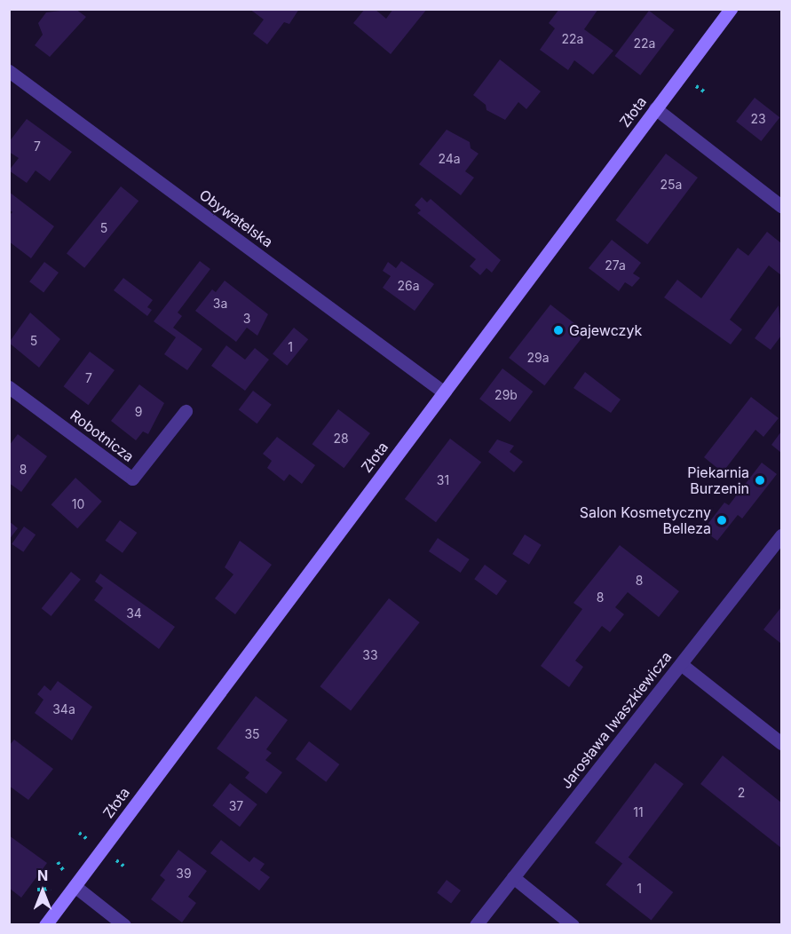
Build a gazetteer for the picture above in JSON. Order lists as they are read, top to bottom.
{
  "streets": {
    "street": [
      "Złota",
      "Obywatelska",
      "Robotnicza",
      "Jarosława Iwaszkiewicza"
    ]
  },
  "crossings": [
    ["Złota", "Obywatelska"]
  ],
  "places": ["Gajewczyk", "Piekarnia Burzenin", "Salon Kosmetyczny Belleza"],
  "house_numbers": [
    "22a",
    "22a",
    "23",
    "7",
    "24a",
    "25a",
    "5",
    "27a",
    "26a",
    "3a",
    "3",
    "5",
    "1",
    "29a",
    "7",
    "29b",
    "9",
    "28",
    "8",
    "31",
    "10",
    "8",
    "8",
    "34",
    "33",
    "34a",
    "35",
    "2",
    "37",
    "11",
    "39",
    "1"
  ],
  "north": "top"
}
